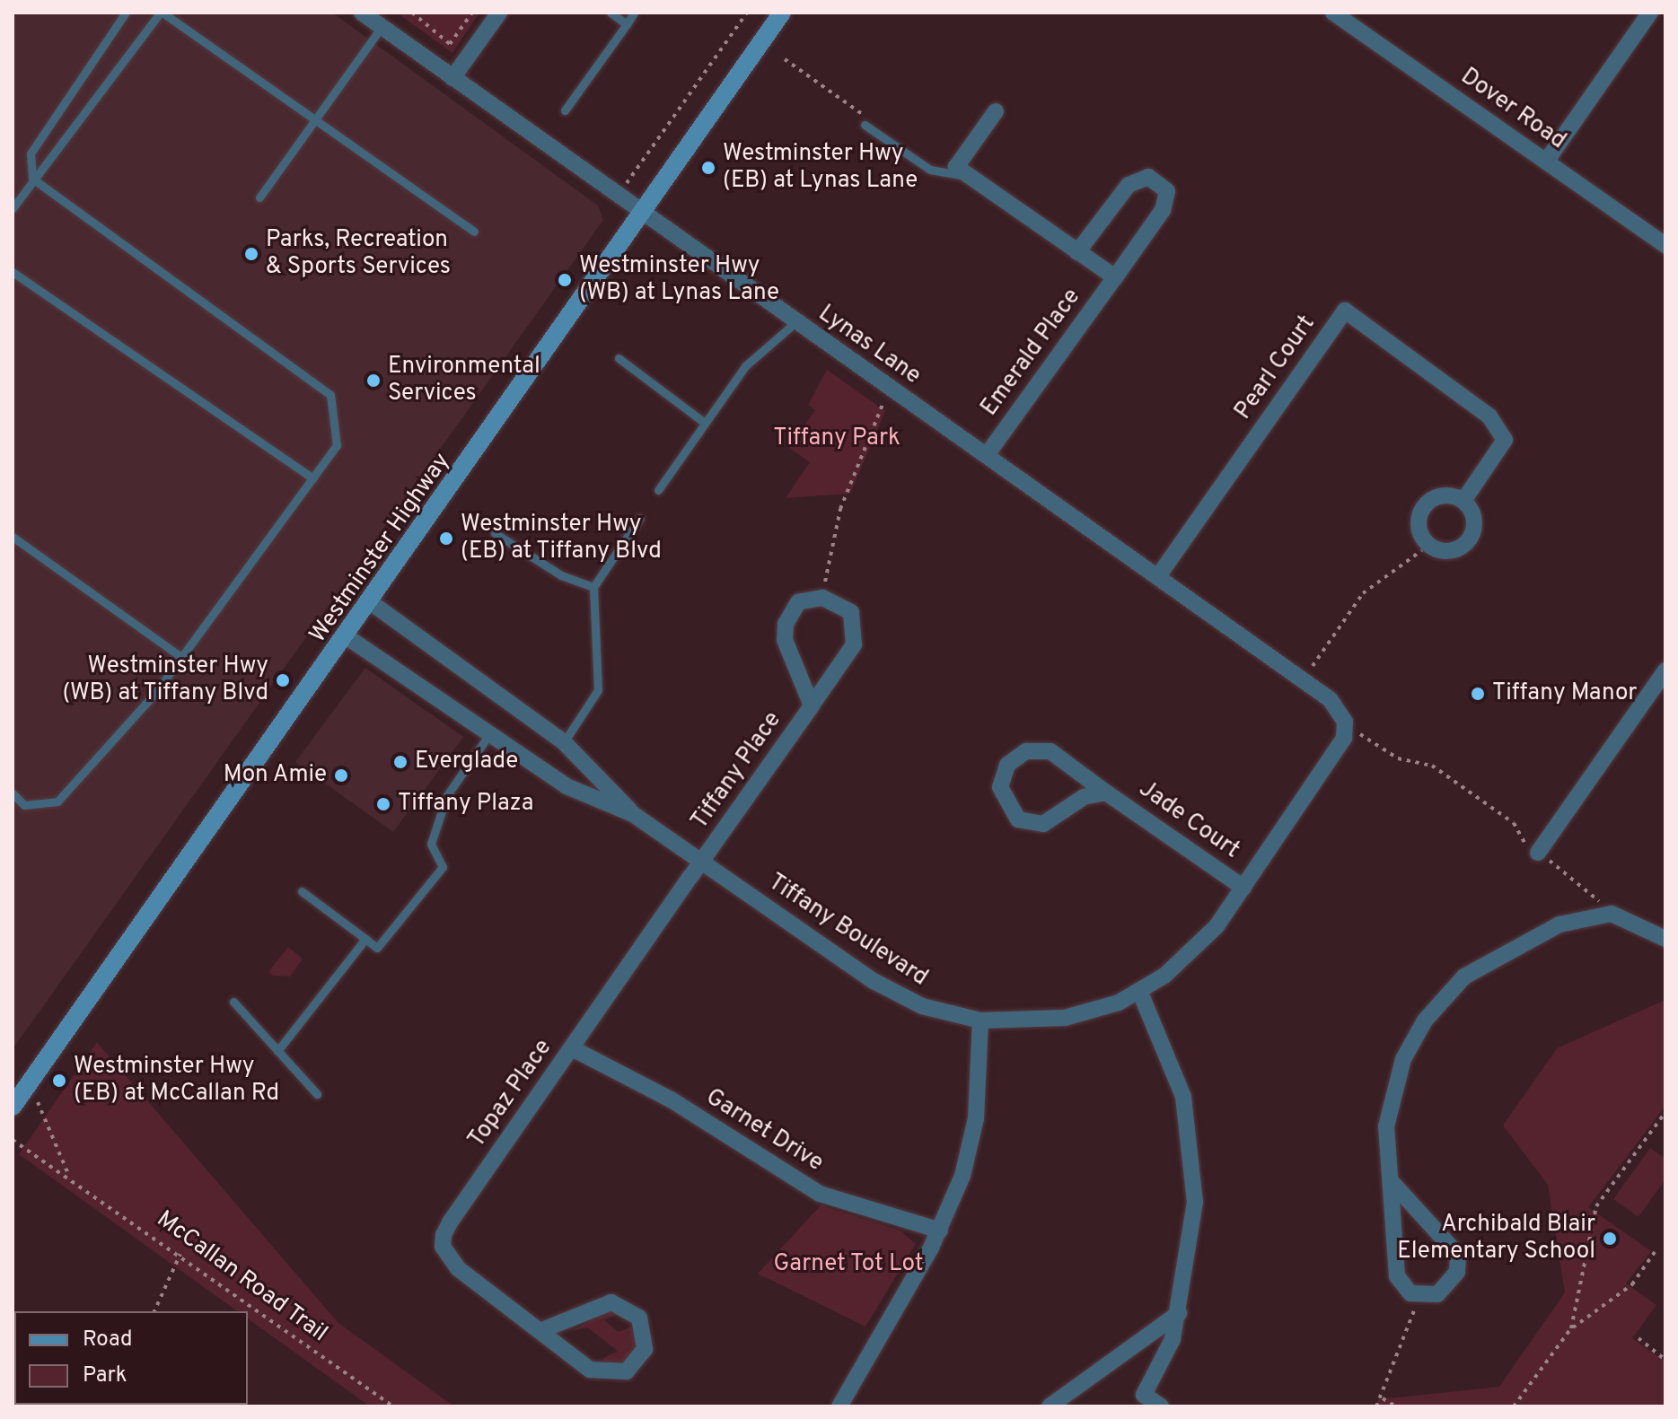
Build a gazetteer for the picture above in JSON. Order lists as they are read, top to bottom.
{
  "streets": {
    "main road": ["Westminster Highway"],
    "street": [
      "Dover Road",
      "Lynas Lane",
      "Emerald Place",
      "Pearl Court",
      "Tiffany Place",
      "Jade Court",
      "Tiffany Boulevard",
      "Topaz Place",
      "Garnet Drive"
    ],
    "path": ["McCallan Road Trail"]
  },
  "crossings": [
    ["Lynas Lane", "Emerald Place"],
    ["Lynas Lane", "Pearl Court"],
    ["Lynas Lane", "Westminster Highway"],
    ["Lynas Lane", "Tiffany Boulevard"],
    ["Westminster Highway", "Tiffany Boulevard"],
    ["Tiffany Place", "Tiffany Boulevard"],
    ["Tiffany Place", "Topaz Place"],
    ["Jade Court", "Tiffany Boulevard"],
    ["Tiffany Boulevard", "Topaz Place"],
    ["Topaz Place", "Garnet Drive"]
  ],
  "parks": ["Tiffany Park", "Garnet Tot Lot"],
  "places": [
    "Westminster Hwy (EB) at Lynas Lane",
    "Parks, Recreation & Sports Services",
    "Westminster Hwy (WB) at Lynas Lane",
    "Environmental Services",
    "Westminster Hwy (EB) at Tiffany Blvd",
    "Westminster Hwy (WB) at Tiffany Blvd",
    "Tiffany Manor",
    "Everglade",
    "Mon Amie",
    "Tiffany Plaza",
    "Westminster Hwy (EB) at McCallan Rd",
    "Archibald Blair Elementary School"
  ],
  "legend": ["Road", "Park"]
}
